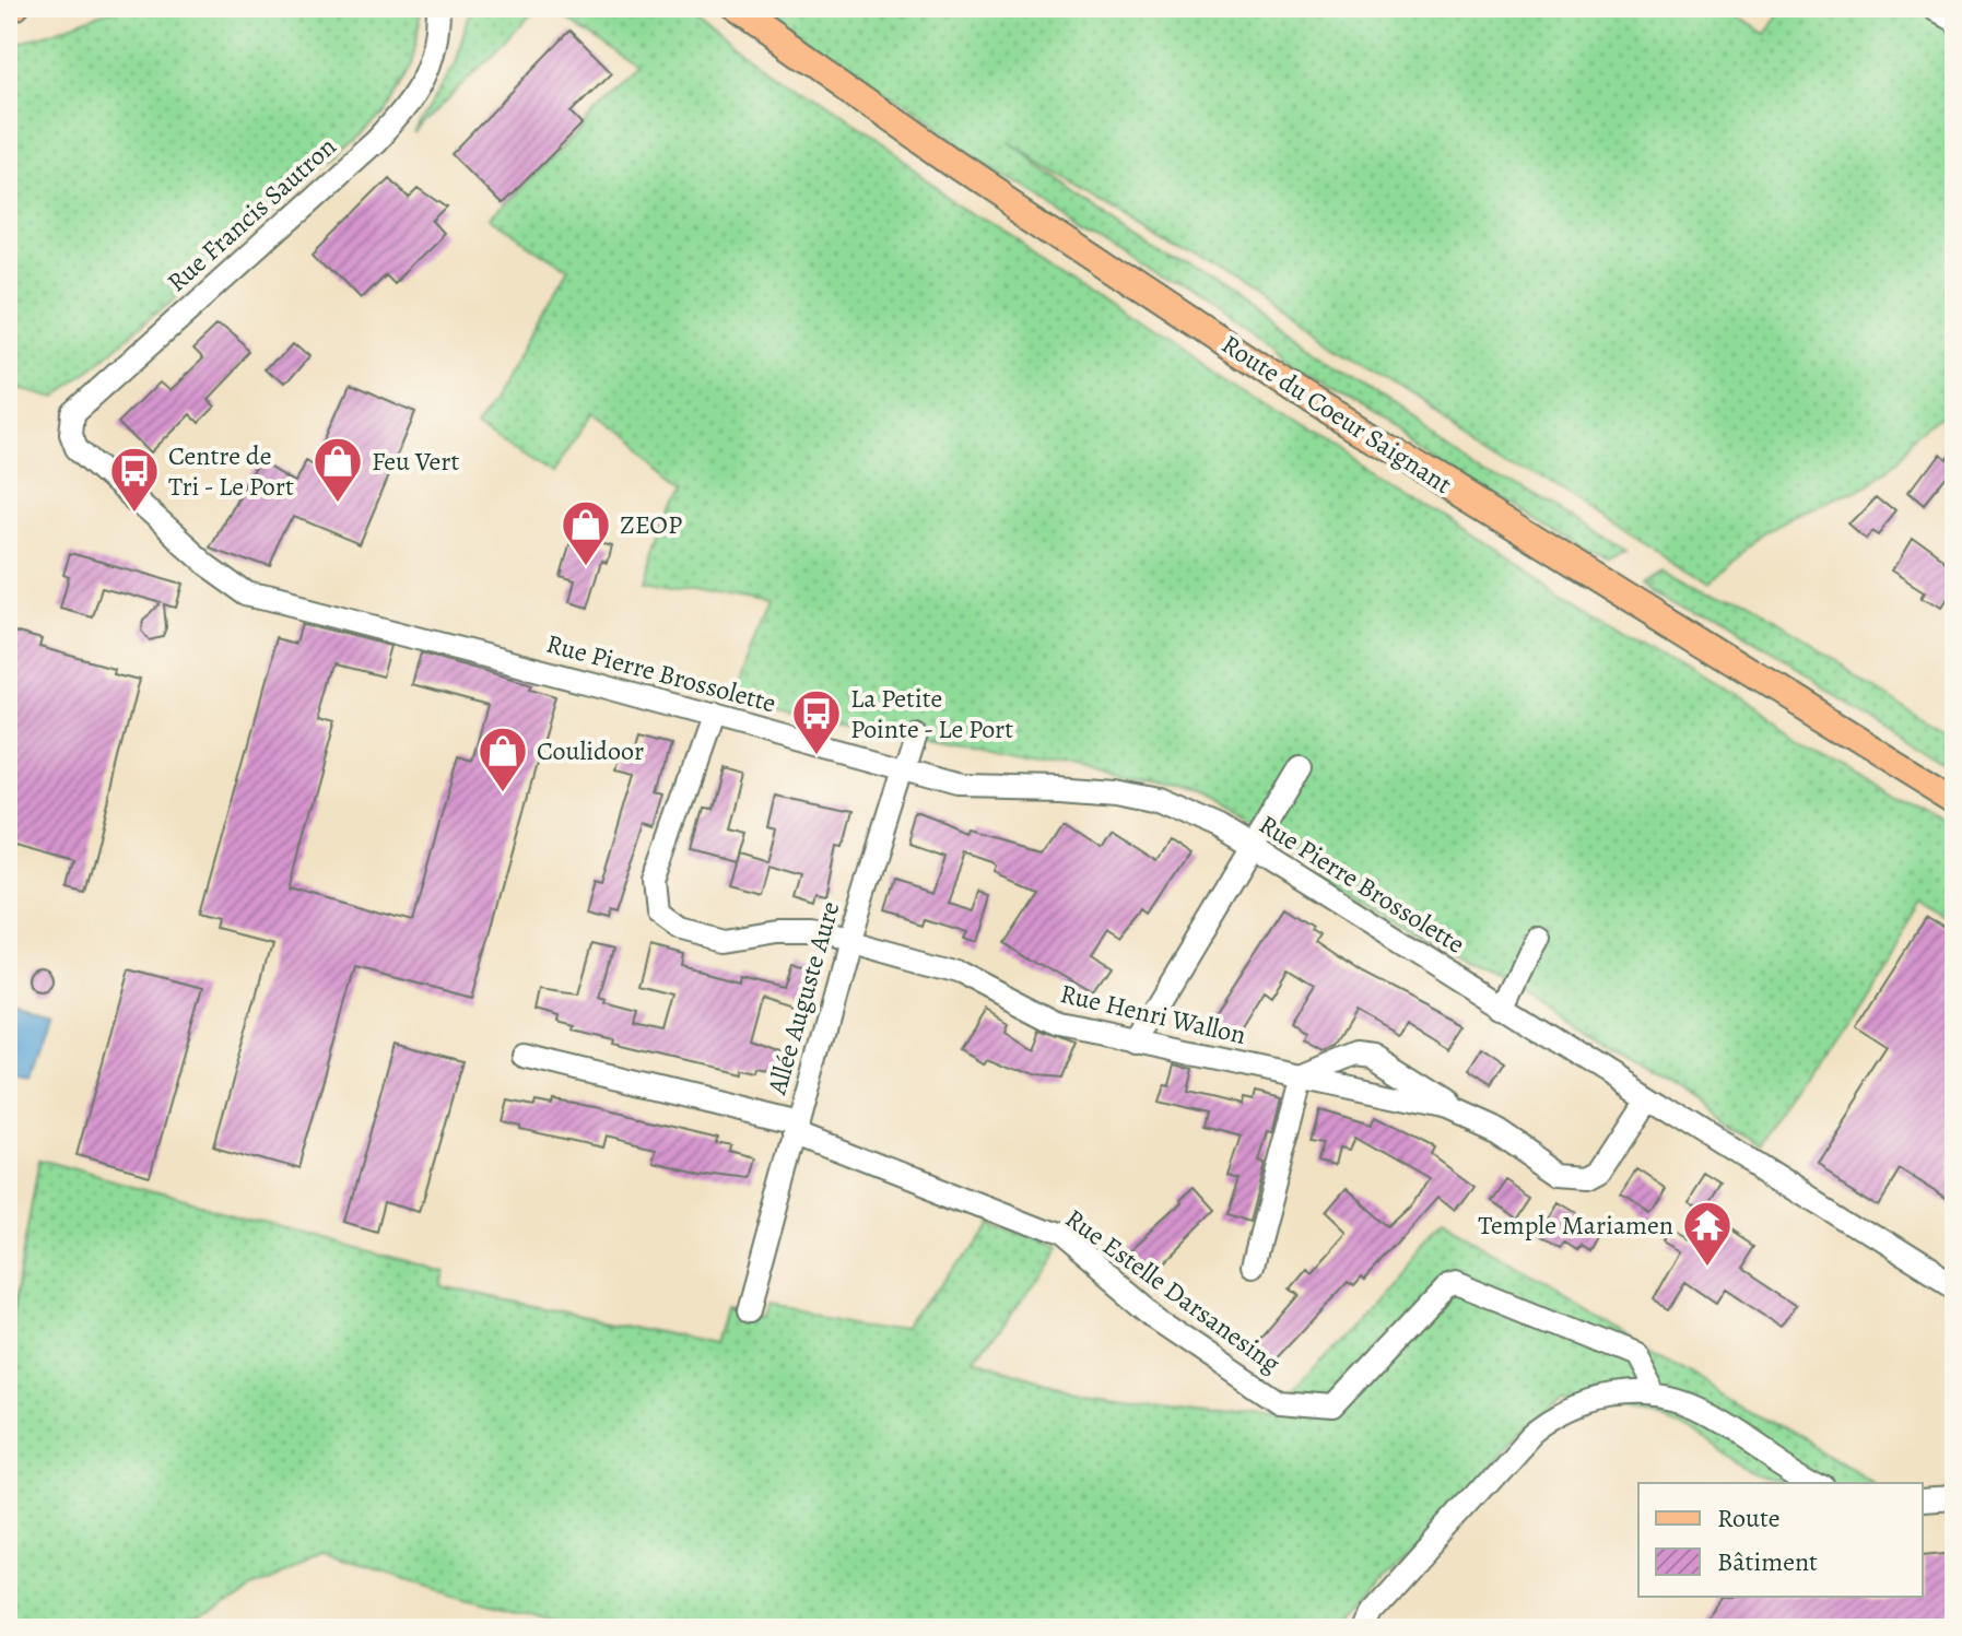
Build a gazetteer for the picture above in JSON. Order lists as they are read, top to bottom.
{
  "streets": {
    "main road": ["Route du Coeur Saignant"],
    "street": [
      "Rue Francis Sautron",
      "Rue Pierre Brossolette",
      "Allée Auguste Aure",
      "Rue Henri Wallon",
      "Rue Estelle Darsanesing"
    ]
  },
  "crossings": [
    ["Rue Francis Sautron", "Rue Pierre Brossolette"],
    ["Rue Pierre Brossolette", "Allée Auguste Aure"],
    ["Rue Pierre Brossolette", "Rue Henri Wallon"],
    ["Allée Auguste Aure", "Rue Henri Wallon"],
    ["Allée Auguste Aure", "Rue Estelle Darsanesing"]
  ],
  "places": {
    "shop": ["Feu Vert", "ZEOP", "Coulidoor"],
    "bus stop": ["Centre de Tri - Le Port", "La Petite Pointe - Le Port"],
    "temple": ["Temple Mariamen"]
  },
  "legend": ["Route", "Bâtiment"]
}
